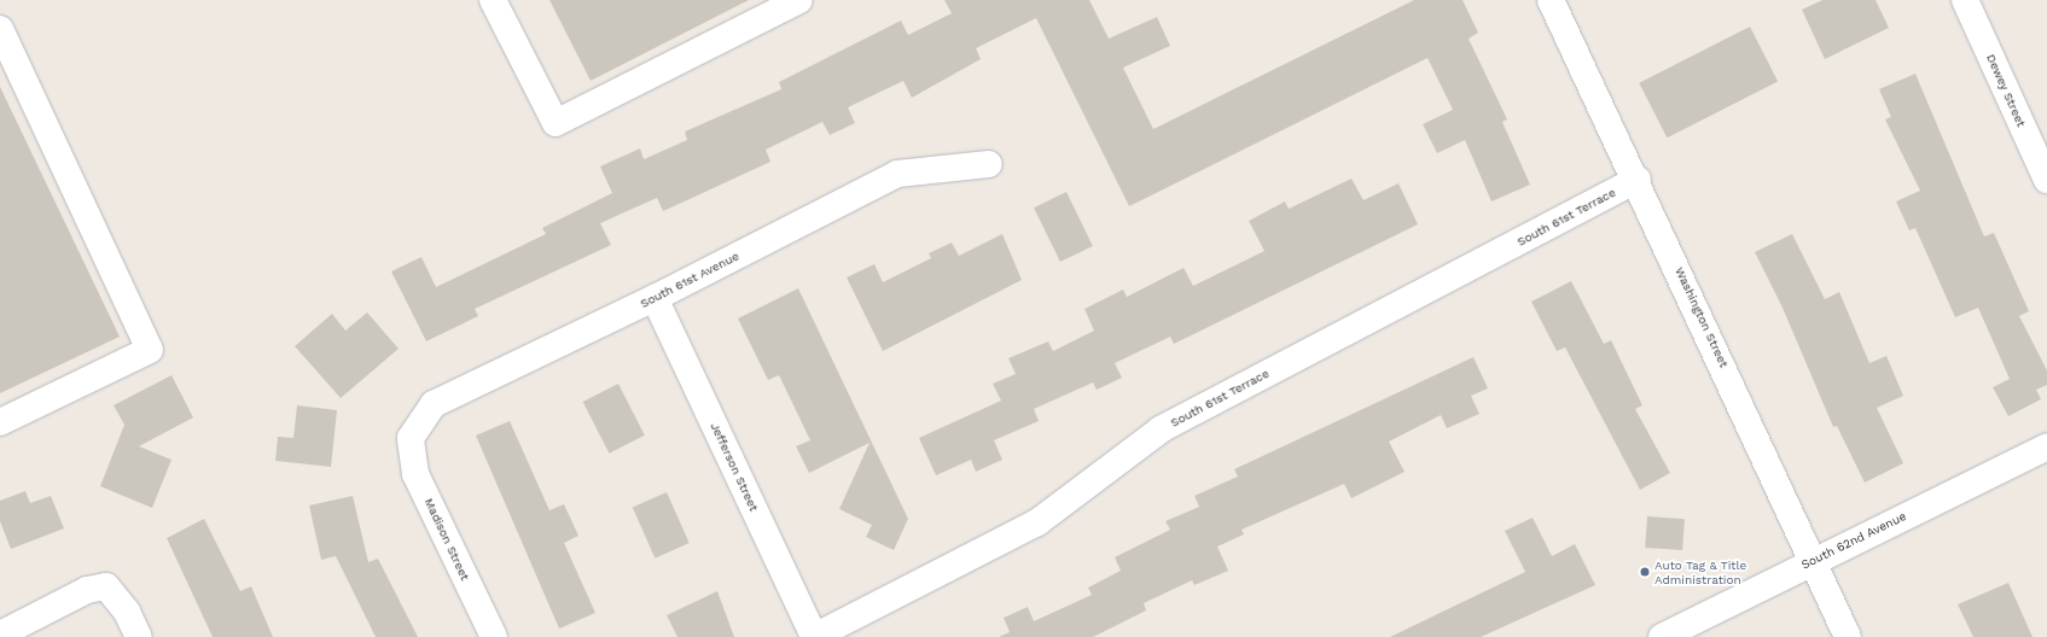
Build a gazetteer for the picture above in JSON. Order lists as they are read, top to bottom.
{
  "streets": {
    "street": [
      "Dewey Street",
      "South 61st Terrace",
      "South 61st Avenue",
      "Washington Street",
      "Jefferson Street",
      "Madison Street",
      "South 62nd Avenue"
    ]
  },
  "crossings": [
    ["South 61st Terrace", "Washington Street"],
    ["South 61st Terrace", "Jefferson Street"],
    ["South 61st Avenue", "Jefferson Street"],
    ["South 61st Avenue", "Madison Street"],
    ["Washington Street", "South 62nd Avenue"]
  ],
  "places": ["Auto Tag & Title Administration"]
}
